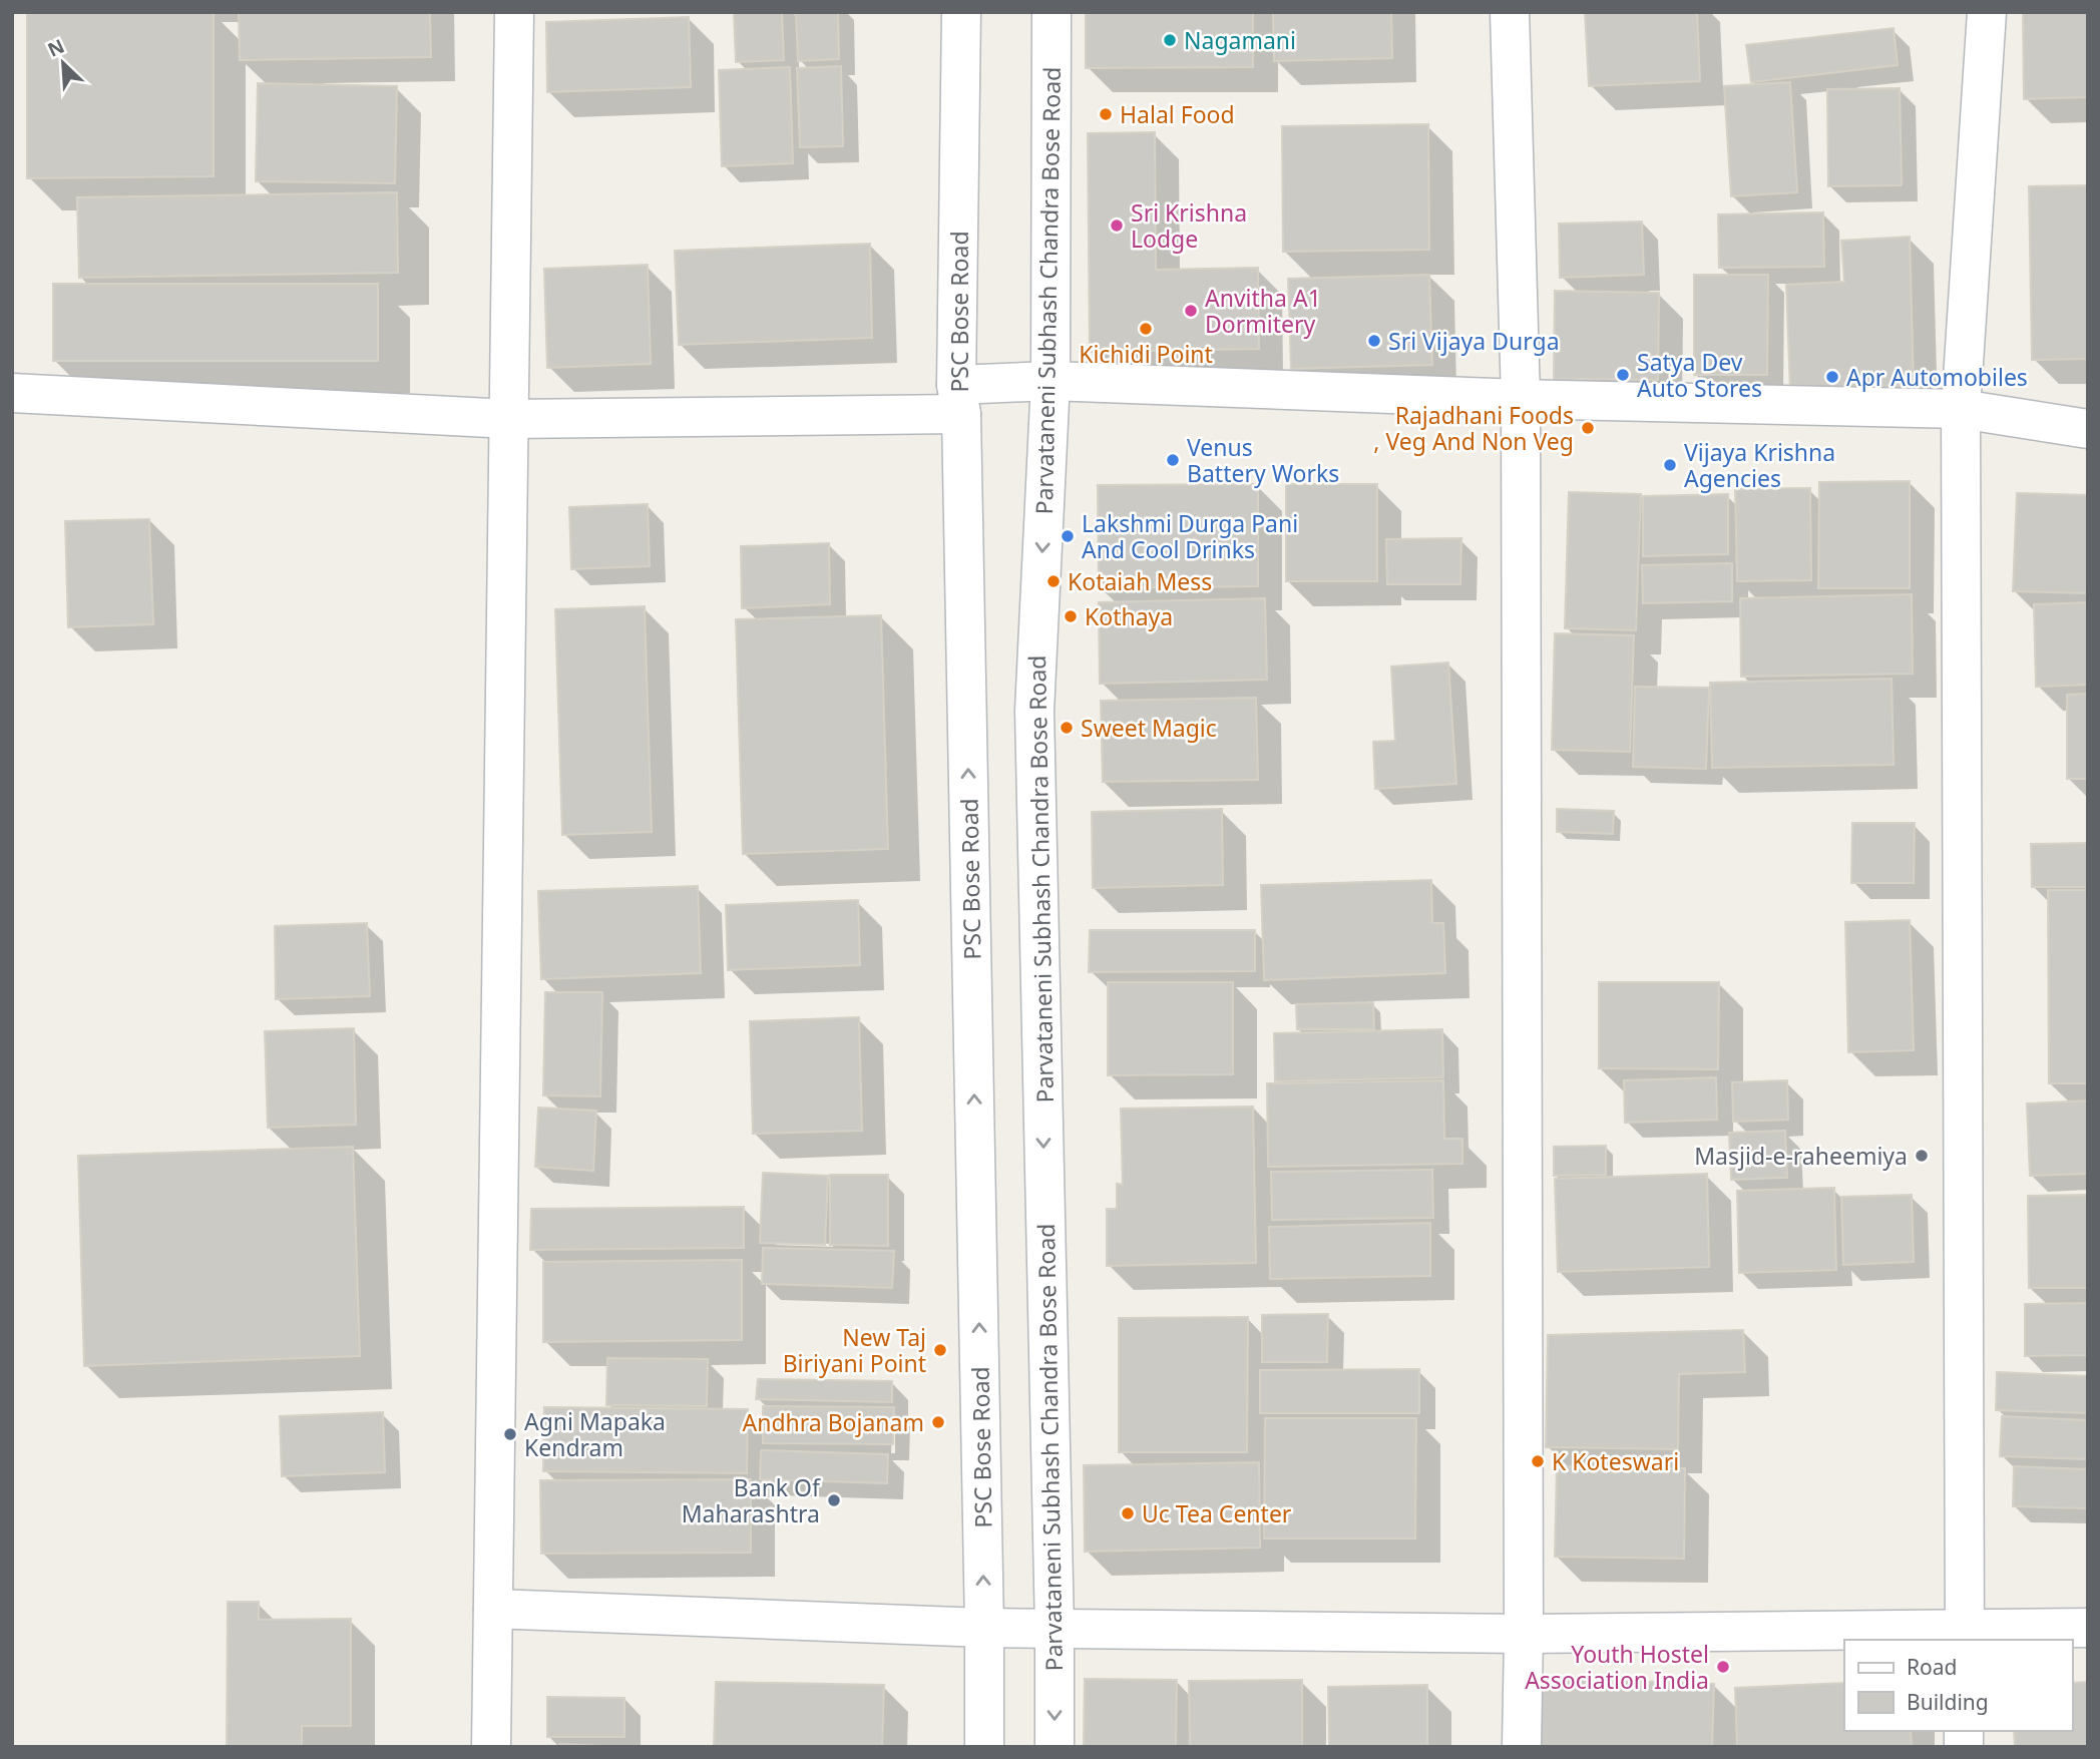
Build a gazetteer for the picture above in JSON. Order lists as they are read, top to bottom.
{
  "streets": {
    "street": ["Parvataneni Subhash Chandra Bose Road", "PSC Bose Road"]
  },
  "one_way": ["Parvataneni Subhash Chandra Bose Road", "PSC Bose Road"],
  "places": [
    "Nagamani",
    "Halal Food",
    "Sri Krishna Lodge",
    "Anvitha A1 Dormitery",
    "Kichidi Point",
    "Sri Vijaya Durga",
    "Satya Dev Auto Stores",
    "Apr Automobiles",
    "Rajadhani Foods , Veg And Non Veg",
    "Venus Battery Works",
    "Vijaya Krishna Agencies",
    "Lakshmi Durga Pani And Cool Drinks",
    "Kotaiah Mess",
    "Kothaya",
    "Sweet Magic",
    "Masjid-e-raheemiya",
    "New Taj Biriyani Point",
    "Andhra Bojanam",
    "Agni Mapaka Kendram",
    "K Koteswari",
    "Bank Of Maharashtra",
    "Uc Tea Center",
    "Youth Hostel Association India"
  ],
  "legend": ["Road", "Building"],
  "north": "top left"
}
